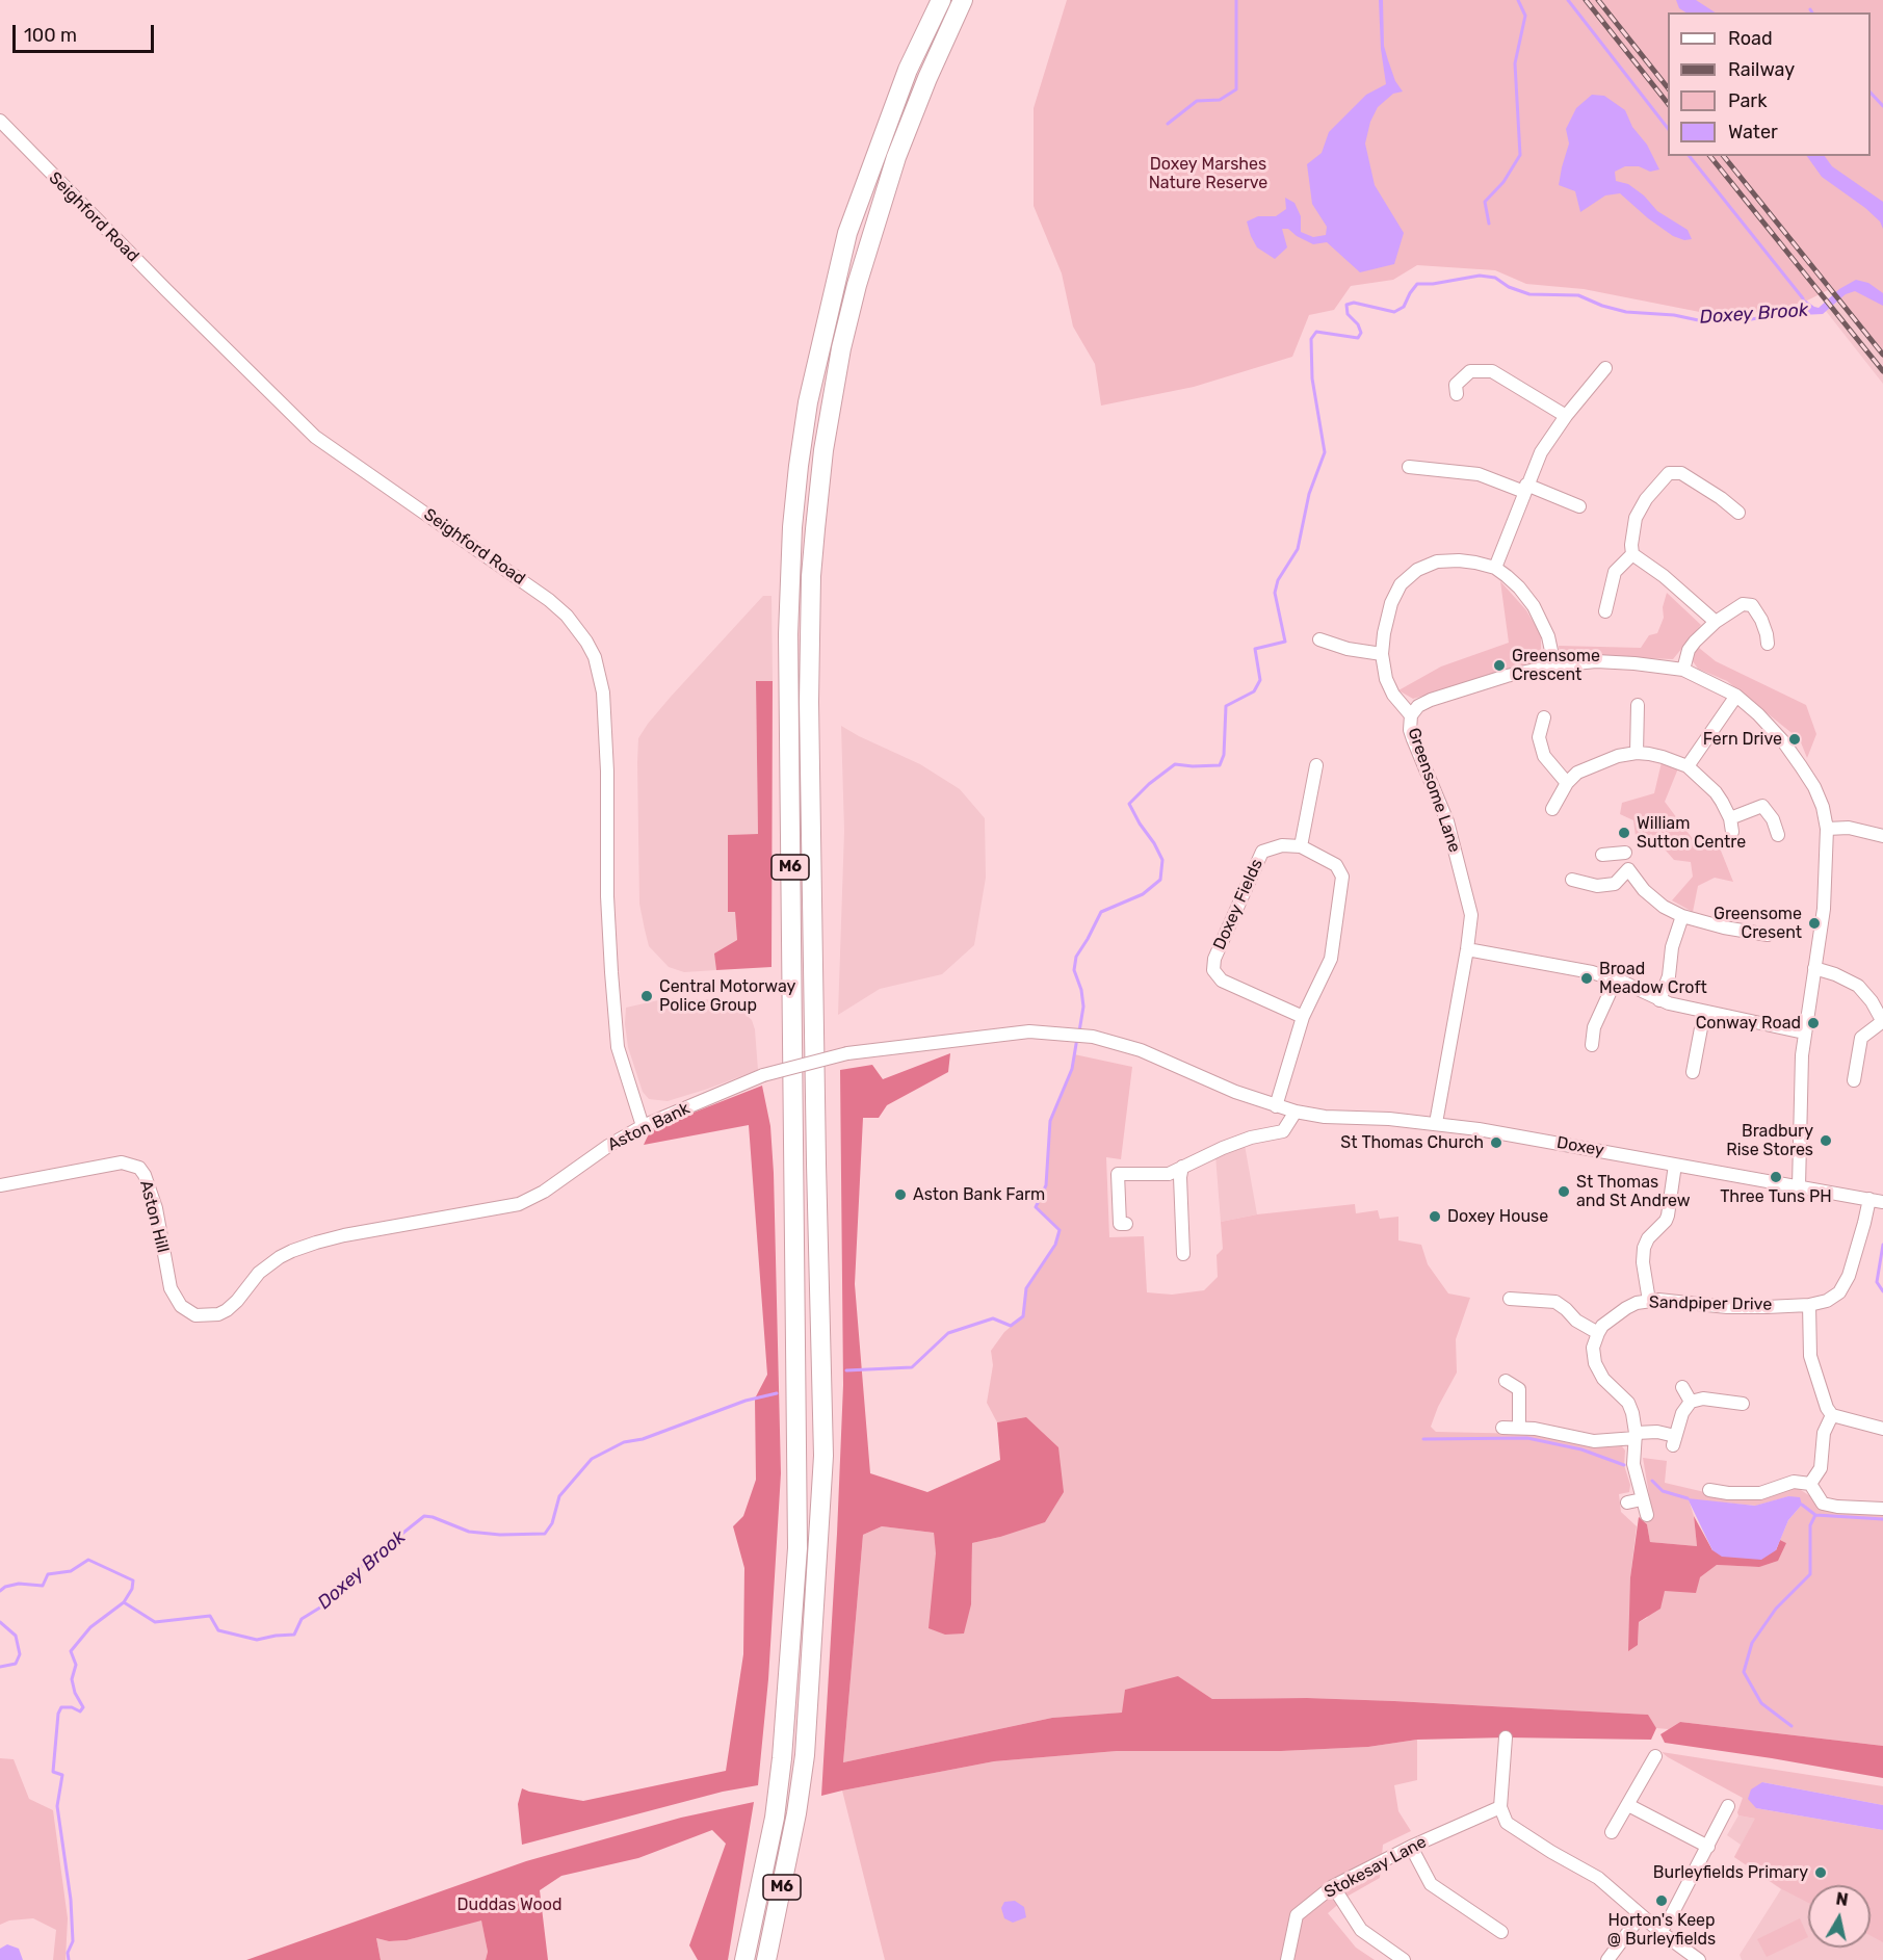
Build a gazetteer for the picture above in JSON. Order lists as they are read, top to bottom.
{
  "streets": {
    "highway": ["M6"],
    "street": [
      "Seighford Road",
      "Greensome Lane",
      "Doxey Fields",
      "Aston Bank",
      "Doxey",
      "Aston Hill",
      "Sandpiper Drive",
      "Stokesay Lane"
    ]
  },
  "crossings": [
    ["Seighford Road", "Aston Bank"],
    ["Greensome Lane", "Doxey"],
    ["Aston Bank", "Doxey"],
    ["Aston Bank", "Aston Hill"],
    ["Doxey", "Sandpiper Drive"]
  ],
  "water": ["Doxey Brook"],
  "parks": ["Doxey Marshes Nature Reserve", "Duddas Wood"],
  "places": [
    "Greensome Crescent",
    "Fern Drive",
    "William Sutton Centre",
    "Greensome Cresent",
    "Broad Meadow Croft",
    "Central Motorway Police Group",
    "Conway Road",
    "Bradbury Rise Stores",
    "St Thomas Church",
    "Three Tuns PH",
    "St Thomas and St Andrew",
    "Aston Bank Farm",
    "Doxey House",
    "Burleyfields Primary",
    "Horton's Keep @ Burleyfields"
  ],
  "legend": [
    "Road",
    "Railway",
    "Park",
    "Water"
  ],
  "scale_bar": "100 m",
  "north": "top"
}
